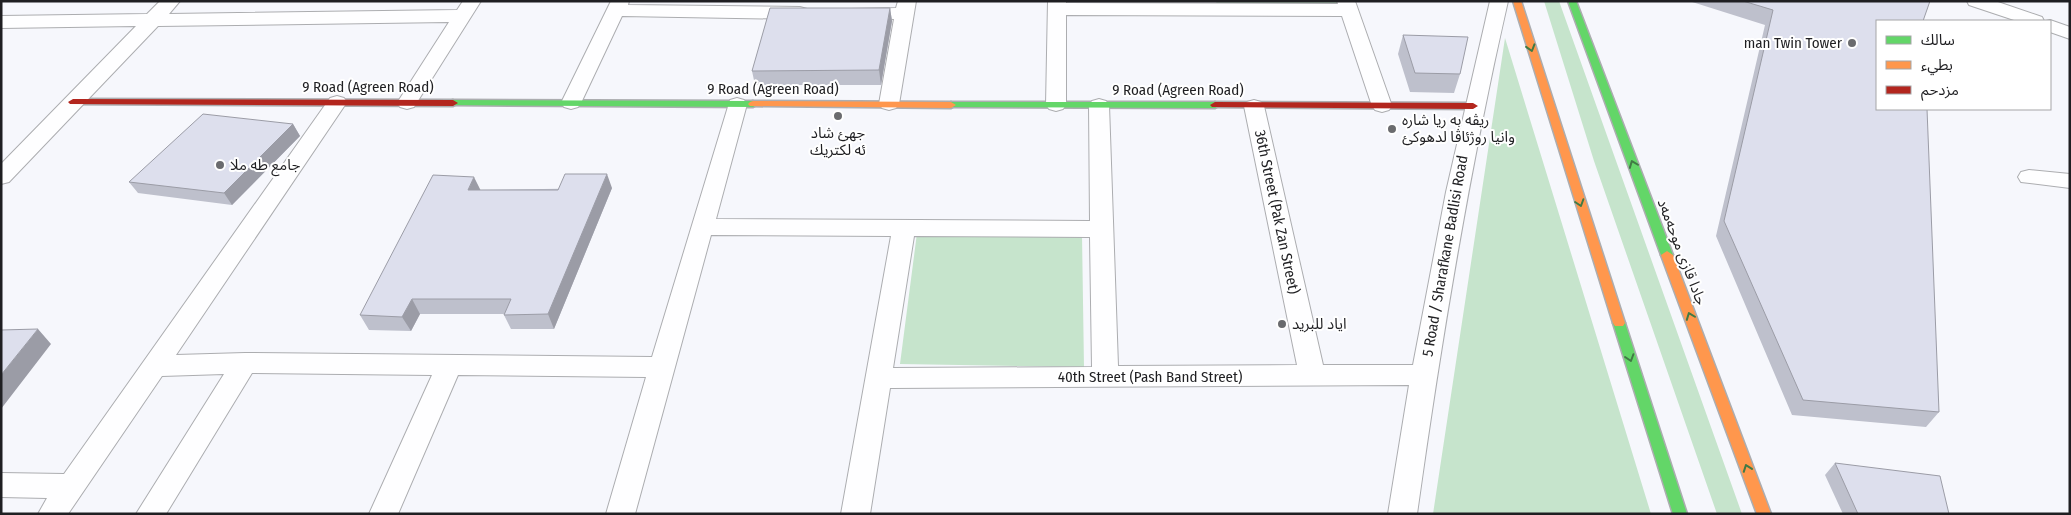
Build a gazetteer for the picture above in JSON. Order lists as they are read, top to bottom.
{
  "streets": {
    "street": [
      "9 Road (Agreen Road)",
      "36th Street (Pak Zan Street)",
      "جادا قازی موحەمەد",
      "5 Road / Sharafkane Badlisi Road",
      "40th Street (Pash Band Street)"
    ]
  },
  "crossings": [
    ["9 Road (Agreen Road)", "36th Street (Pak Zan Street)"],
    ["9 Road (Agreen Road)", "5 Road / Sharafkane Badlisi Road"],
    ["36th Street (Pak Zan Street)", "40th Street (Pash Band Street)"],
    ["5 Road / Sharafkane Badlisi Road", "40th Street (Pash Band Street)"]
  ],
  "places": [
    "man Twin Tower",
    "جهئ شاد ئه لكتريك",
    "ريڤه به ريا شاره وانيا روژئاڤا لدهوكئ",
    "جامع طه ملا",
    "اياد للبريد"
  ],
  "legend": ["سالك", "بطيء", "مزدحم"]
}
